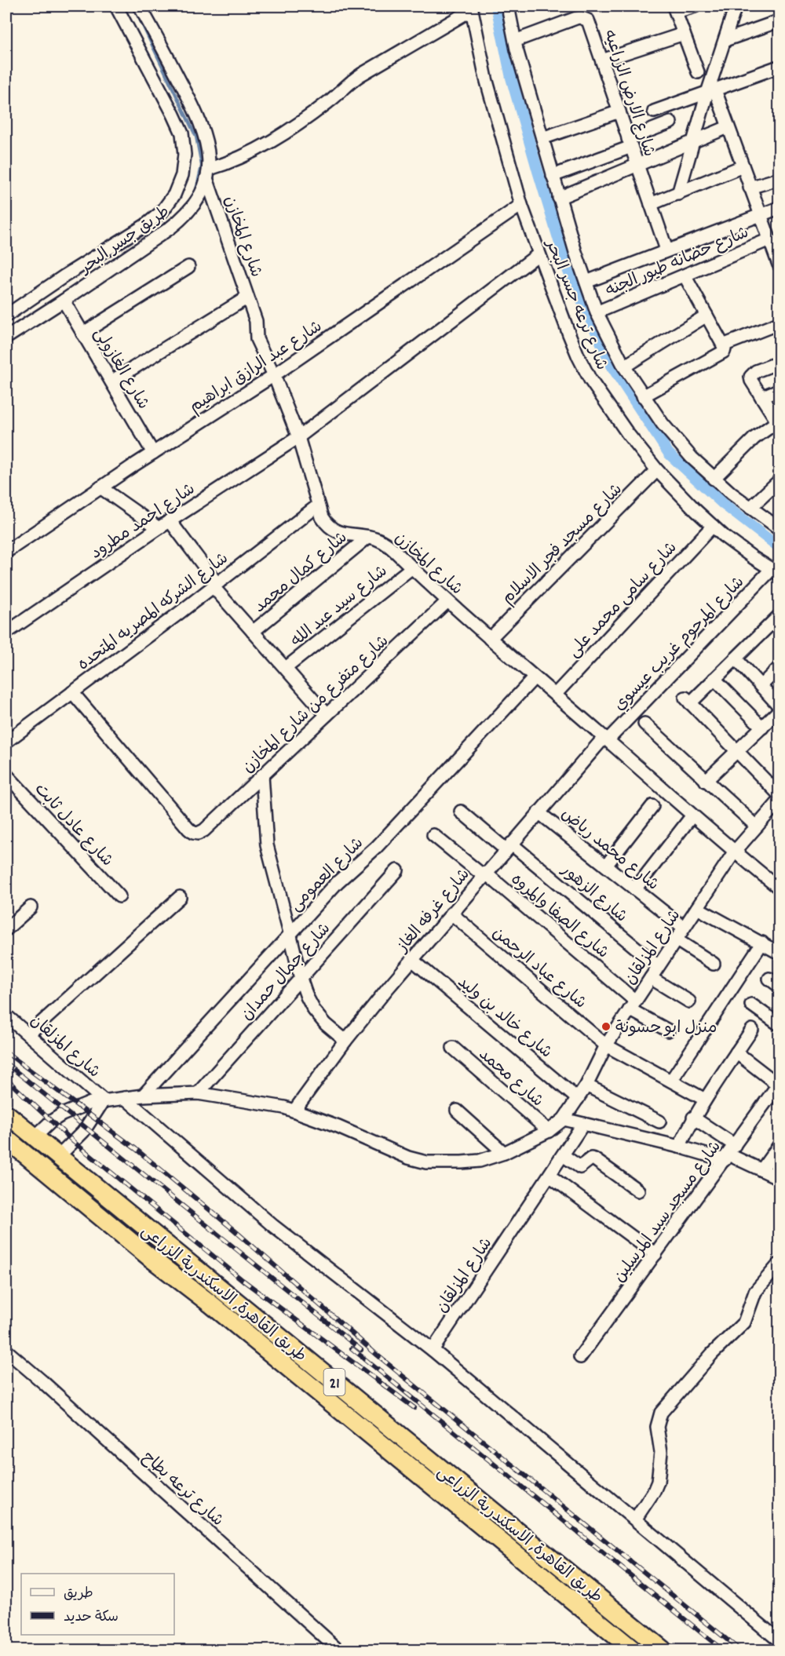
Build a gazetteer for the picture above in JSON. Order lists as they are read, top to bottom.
{
  "streets": {
    "highway": ["طريق القاهرة, الاسكندرية الزراعى", "21"],
    "street": [
      "شارع الارض الزراعيه",
      "شارع المخازن",
      "طريق جسر البحر",
      "شارع حضانه طيور الجنه",
      "شارع ترعه جسر البحر",
      "شارع عبد الرازق ابراهيم",
      "شارع الغازولى",
      "شارع احمد مطرود",
      "شارع مسجد فجر الاسلام",
      "شارع كمال محمد",
      "شارع سامى محمد على",
      "شارع سيد عبد الله",
      "شارع الشركه المصريه المتحده",
      "شارع المرحوم غريب عيسوي",
      "شارع متفرع من شارع المخازن",
      "شارع عادل ثابت",
      "شارع محمد رياض",
      "شارع العمومى",
      "شارع الزهور",
      "شارع غرفه الغاز",
      "شارع الصفا والمروه",
      "شارع المزلقان",
      "شارع عباد الرحمن",
      "شارع جمال حمدان",
      "شارع خالد بن وليد",
      "شارع محمد",
      "شارع مسجد سيد المرسلين",
      "شارع ترعه بطاح"
    ]
  },
  "crossings": [
    ["شارع الارض الزراعيه", "شارع ترعه جسر البحر"],
    ["شارع المخازن", "طريق جسر البحر"],
    ["شارع المخازن", "شارع عبد الرازق ابراهيم"],
    ["شارع المخازن", "شارع احمد مطرود"],
    ["شارع المخازن", "شارع مسجد فجر الاسلام"],
    ["شارع المخازن", "شارع كمال محمد"],
    ["شارع المخازن", "شارع سامى محمد على"],
    ["شارع المخازن", "شارع سيد عبد الله"],
    ["شارع المخازن", "شارع الشركه المصريه المتحده"],
    ["شارع المخازن", "شارع المرحوم غريب عيسوي"],
    ["شارع المخازن", "شارع متفرع من شارع المخازن"],
    ["شارع المخازن", "شارع العمومى"],
    ["شارع المخازن", "شارع غرفه الغاز"],
    ["شارع المخازن", "شارع المزلقان"],
    ["طريق جسر البحر", "شارع الغازولى"],
    ["شارع حضانه طيور الجنه", "شارع ترعه جسر البحر"],
    ["شارع ترعه جسر البحر", "شارع عبد الرازق ابراهيم"],
    ["شارع ترعه جسر البحر", "شارع احمد مطرود"],
    ["شارع ترعه جسر البحر", "شارع مسجد فجر الاسلام"],
    ["شارع ترعه جسر البحر", "شارع سامى محمد على"],
    ["شارع ترعه جسر البحر", "شارع المرحوم غريب عيسوي"],
    ["شارع عبد الرازق ابراهيم", "شارع الغازولى"],
    ["شارع الشركه المصريه المتحده", "شارع متفرع من شارع المخازن"],
    ["شارع المرحوم غريب عيسوي", "شارع غرفه الغاز"],
    ["شارع محمد رياض", "شارع غرفه الغاز"],
    ["شارع محمد رياض", "شارع المزلقان"],
    ["شارع العمومى", "شارع المزلقان"],
    ["شارع الزهور", "شارع غرفه الغاز"],
    ["شارع الزهور", "شارع المزلقان"],
    ["شارع غرفه الغاز", "شارع الصفا والمروه"],
    ["شارع غرفه الغاز", "شارع المزلقان"],
    ["شارع غرفه الغاز", "شارع عباد الرحمن"],
    ["شارع غرفه الغاز", "شارع خالد بن وليد"],
    ["شارع الصفا والمروه", "شارع المزلقان"],
    ["شارع المزلقان", "شارع عباد الرحمن"],
    ["شارع المزلقان", "شارع جمال حمدان"],
    ["شارع المزلقان", "شارع خالد بن وليد"],
    ["شارع المزلقان", "شارع محمد"],
    ["شارع المزلقان", "طريق القاهرة, الاسكندرية الزراعى"]
  ],
  "places": ["منزل ابو حسونة"],
  "legend": ["طريق", "سكة حديد"]
}
